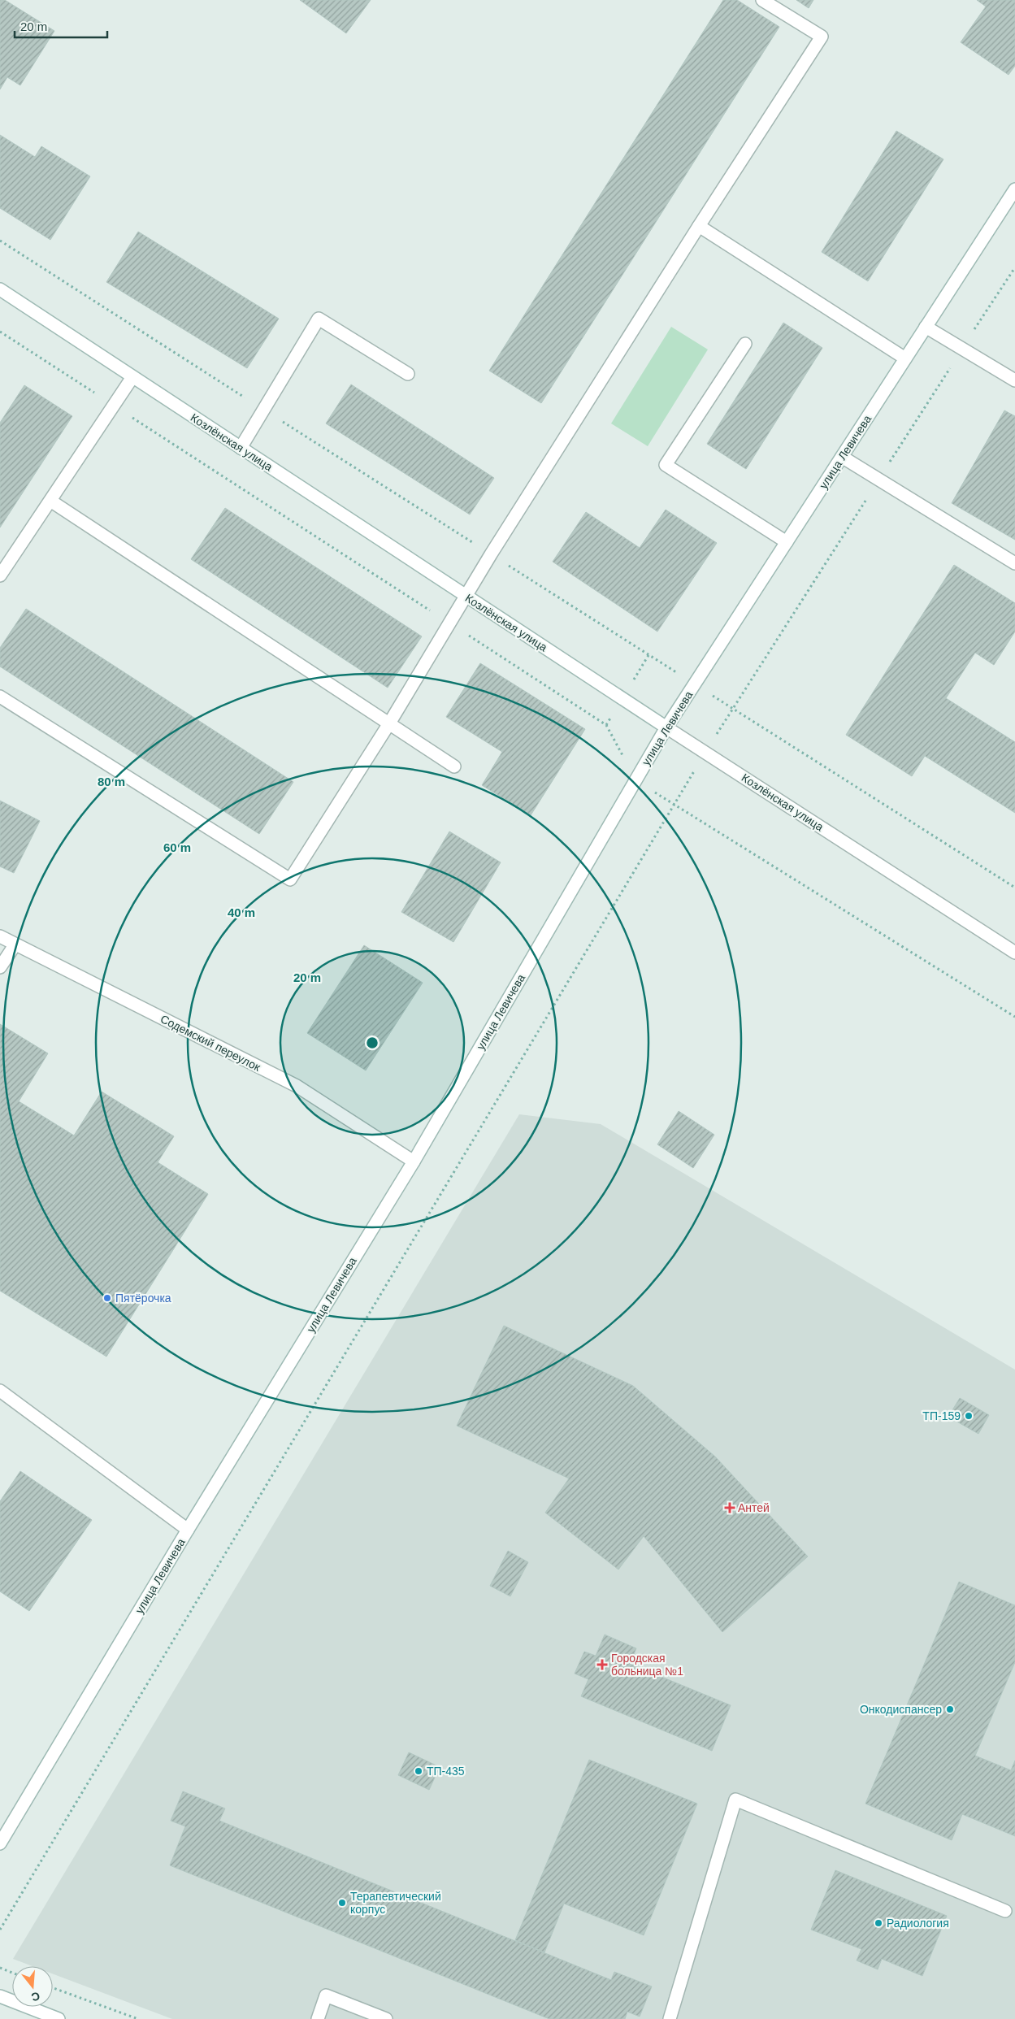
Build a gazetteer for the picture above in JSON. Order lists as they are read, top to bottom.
{
  "streets": {
    "street": ["Козлёнская улица", "улица Левичева", "Содемский переулок"]
  },
  "crossings": [
    ["Козлёнская улица", "улица Левичева"],
    ["улица Левичева", "Содемский переулок"]
  ],
  "places": {
    "other": [
      "Пятёрочка",
      "ТП-159",
      "Онкодиспансер",
      "ТП-435",
      "Терапевтический корпус",
      "Радиология"
    ],
    "health": ["Антей", "Городская больница №1"]
  },
  "scale_bar": "20 m",
  "north": "bottom",
  "rings": [
    "80 m",
    "60 m",
    "40 m",
    "20 m"
  ]
}
